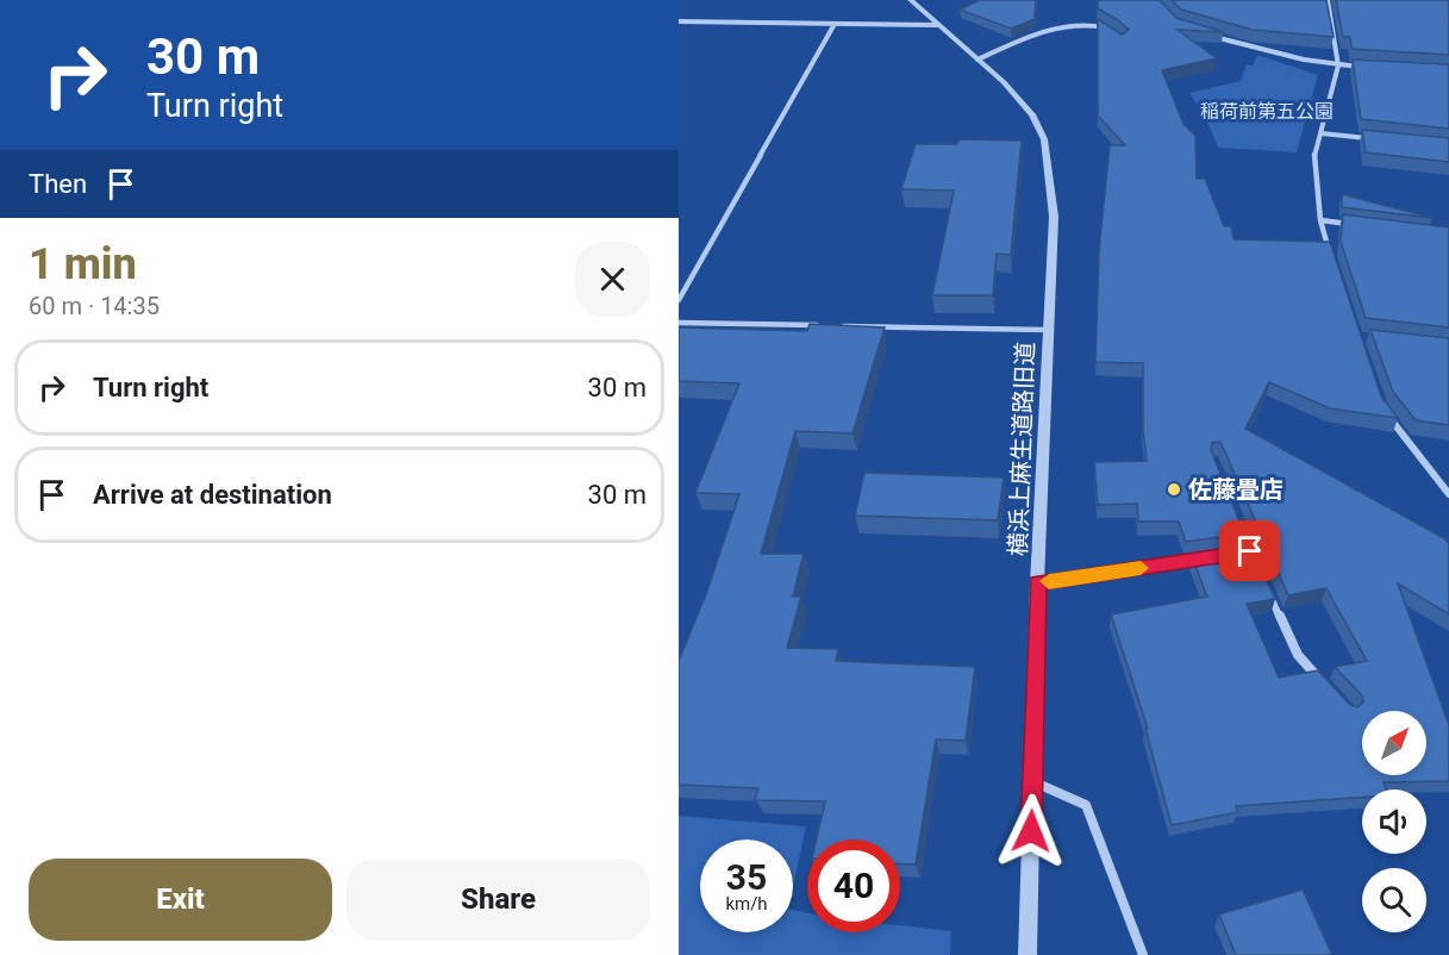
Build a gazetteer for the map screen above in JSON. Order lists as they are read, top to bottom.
{
  "streets": {
    "street": ["横浜上麻生道路旧道"]
  },
  "parks": ["稲荷前第五公園"],
  "places": ["佐藤畳店"],
  "north": "top right",
  "page": {
    "turn": ["30 m", "Turn right"],
    "then": "Then",
    "heading": ["1 min", "60 m · 14:35"],
    "list": [
      {
        "name": "Turn right",
        "value": "30 m"
      },
      {
        "name": "Arrive at destination",
        "value": "30 m"
      }
    ],
    "speed": "35 km/h",
    "limit": "40",
    "buttons": ["Exit", "Share"]
  }
}
